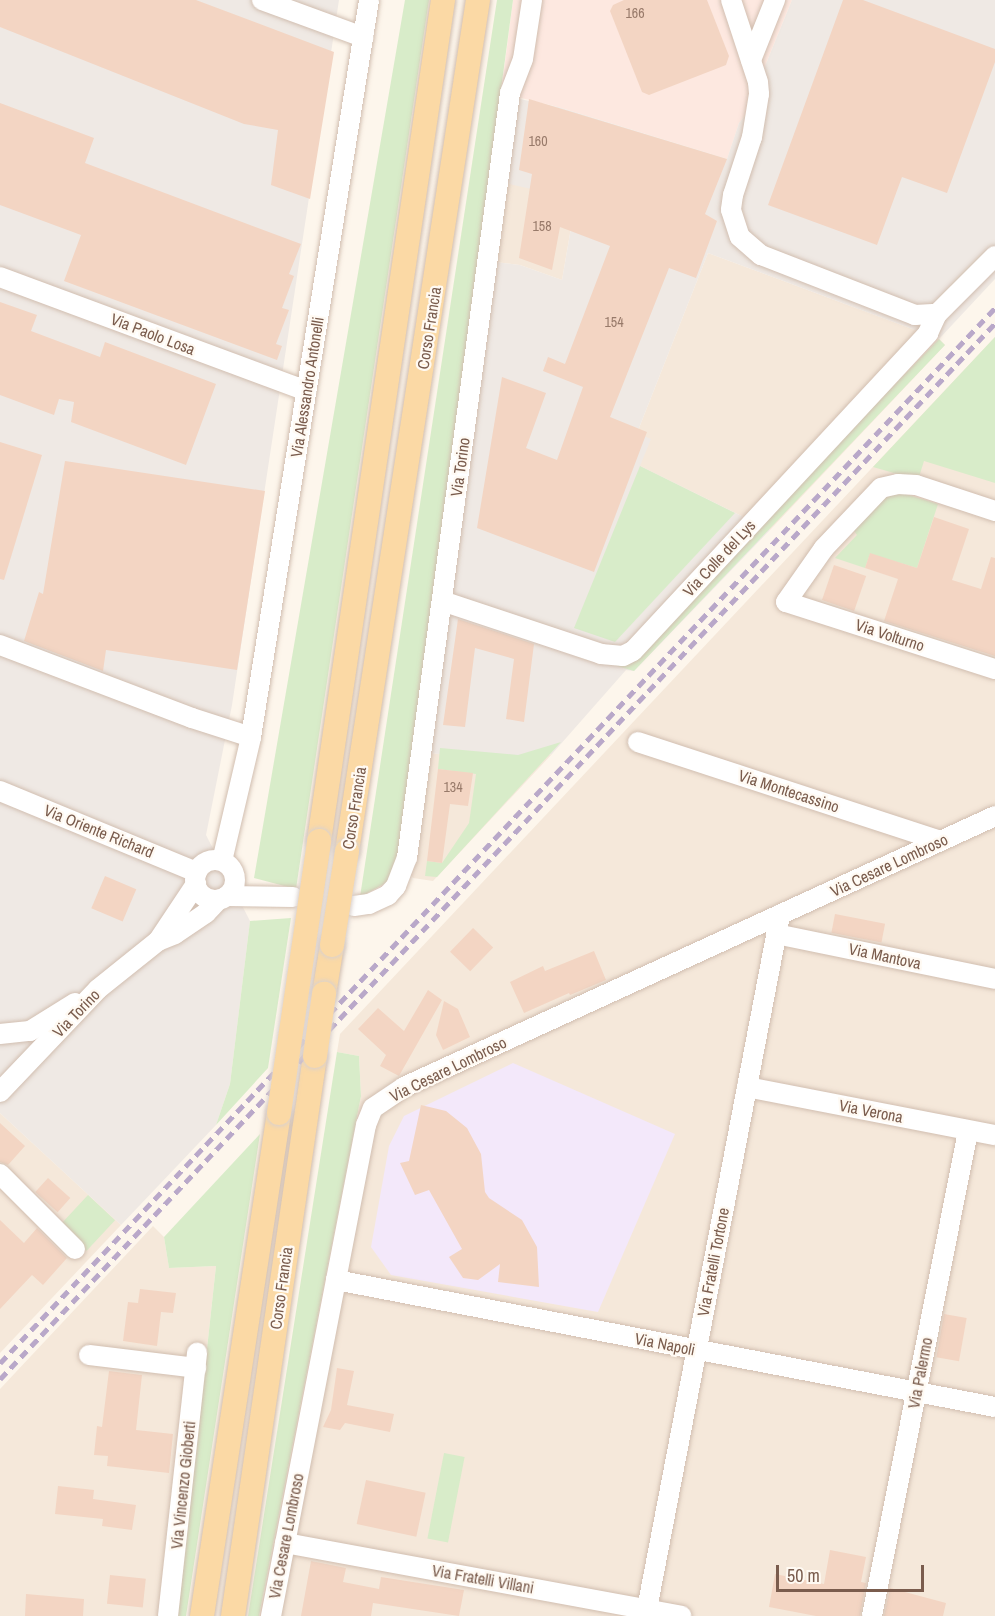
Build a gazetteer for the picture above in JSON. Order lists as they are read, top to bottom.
{
  "streets": {
    "main road": ["Corso Francia"],
    "street": [
      "Via Paolo Losa",
      "Via Alessandro Antonelli",
      "Via Torino",
      "Via Colle del Lys",
      "Via Volturno",
      "Via Montecassino",
      "Via Oriente Richard",
      "Via Cesare Lombroso",
      "Via Mantova",
      "Via Verona",
      "Via Fratelli Tortone",
      "Via Napoli",
      "Via Palermo",
      "Via Vincenzo Gioberti",
      "Via Fratelli Villani"
    ]
  },
  "crossings": [
    ["Via Paolo Losa", "Via Alessandro Antonelli"],
    ["Via Alessandro Antonelli", "Via Torino"],
    ["Via Alessandro Antonelli", "Via Oriente Richard"],
    ["Via Torino", "Via Colle del Lys"],
    ["Via Torino", "Via Oriente Richard"],
    ["Via Montecassino", "Via Cesare Lombroso"],
    ["Via Cesare Lombroso", "Via Mantova"],
    ["Via Cesare Lombroso", "Via Fratelli Tortone"],
    ["Via Cesare Lombroso", "Via Napoli"],
    ["Via Cesare Lombroso", "Via Fratelli Villani"],
    ["Via Mantova", "Via Fratelli Tortone"],
    ["Via Verona", "Via Fratelli Tortone"],
    ["Via Verona", "Via Palermo"],
    ["Via Fratelli Tortone", "Via Napoli"],
    ["Via Fratelli Tortone", "Via Fratelli Villani"],
    ["Via Napoli", "Via Palermo"]
  ],
  "house_numbers": [
    "166",
    "160",
    "158",
    "154",
    "134"
  ],
  "scale_bar": "50 m"
}
